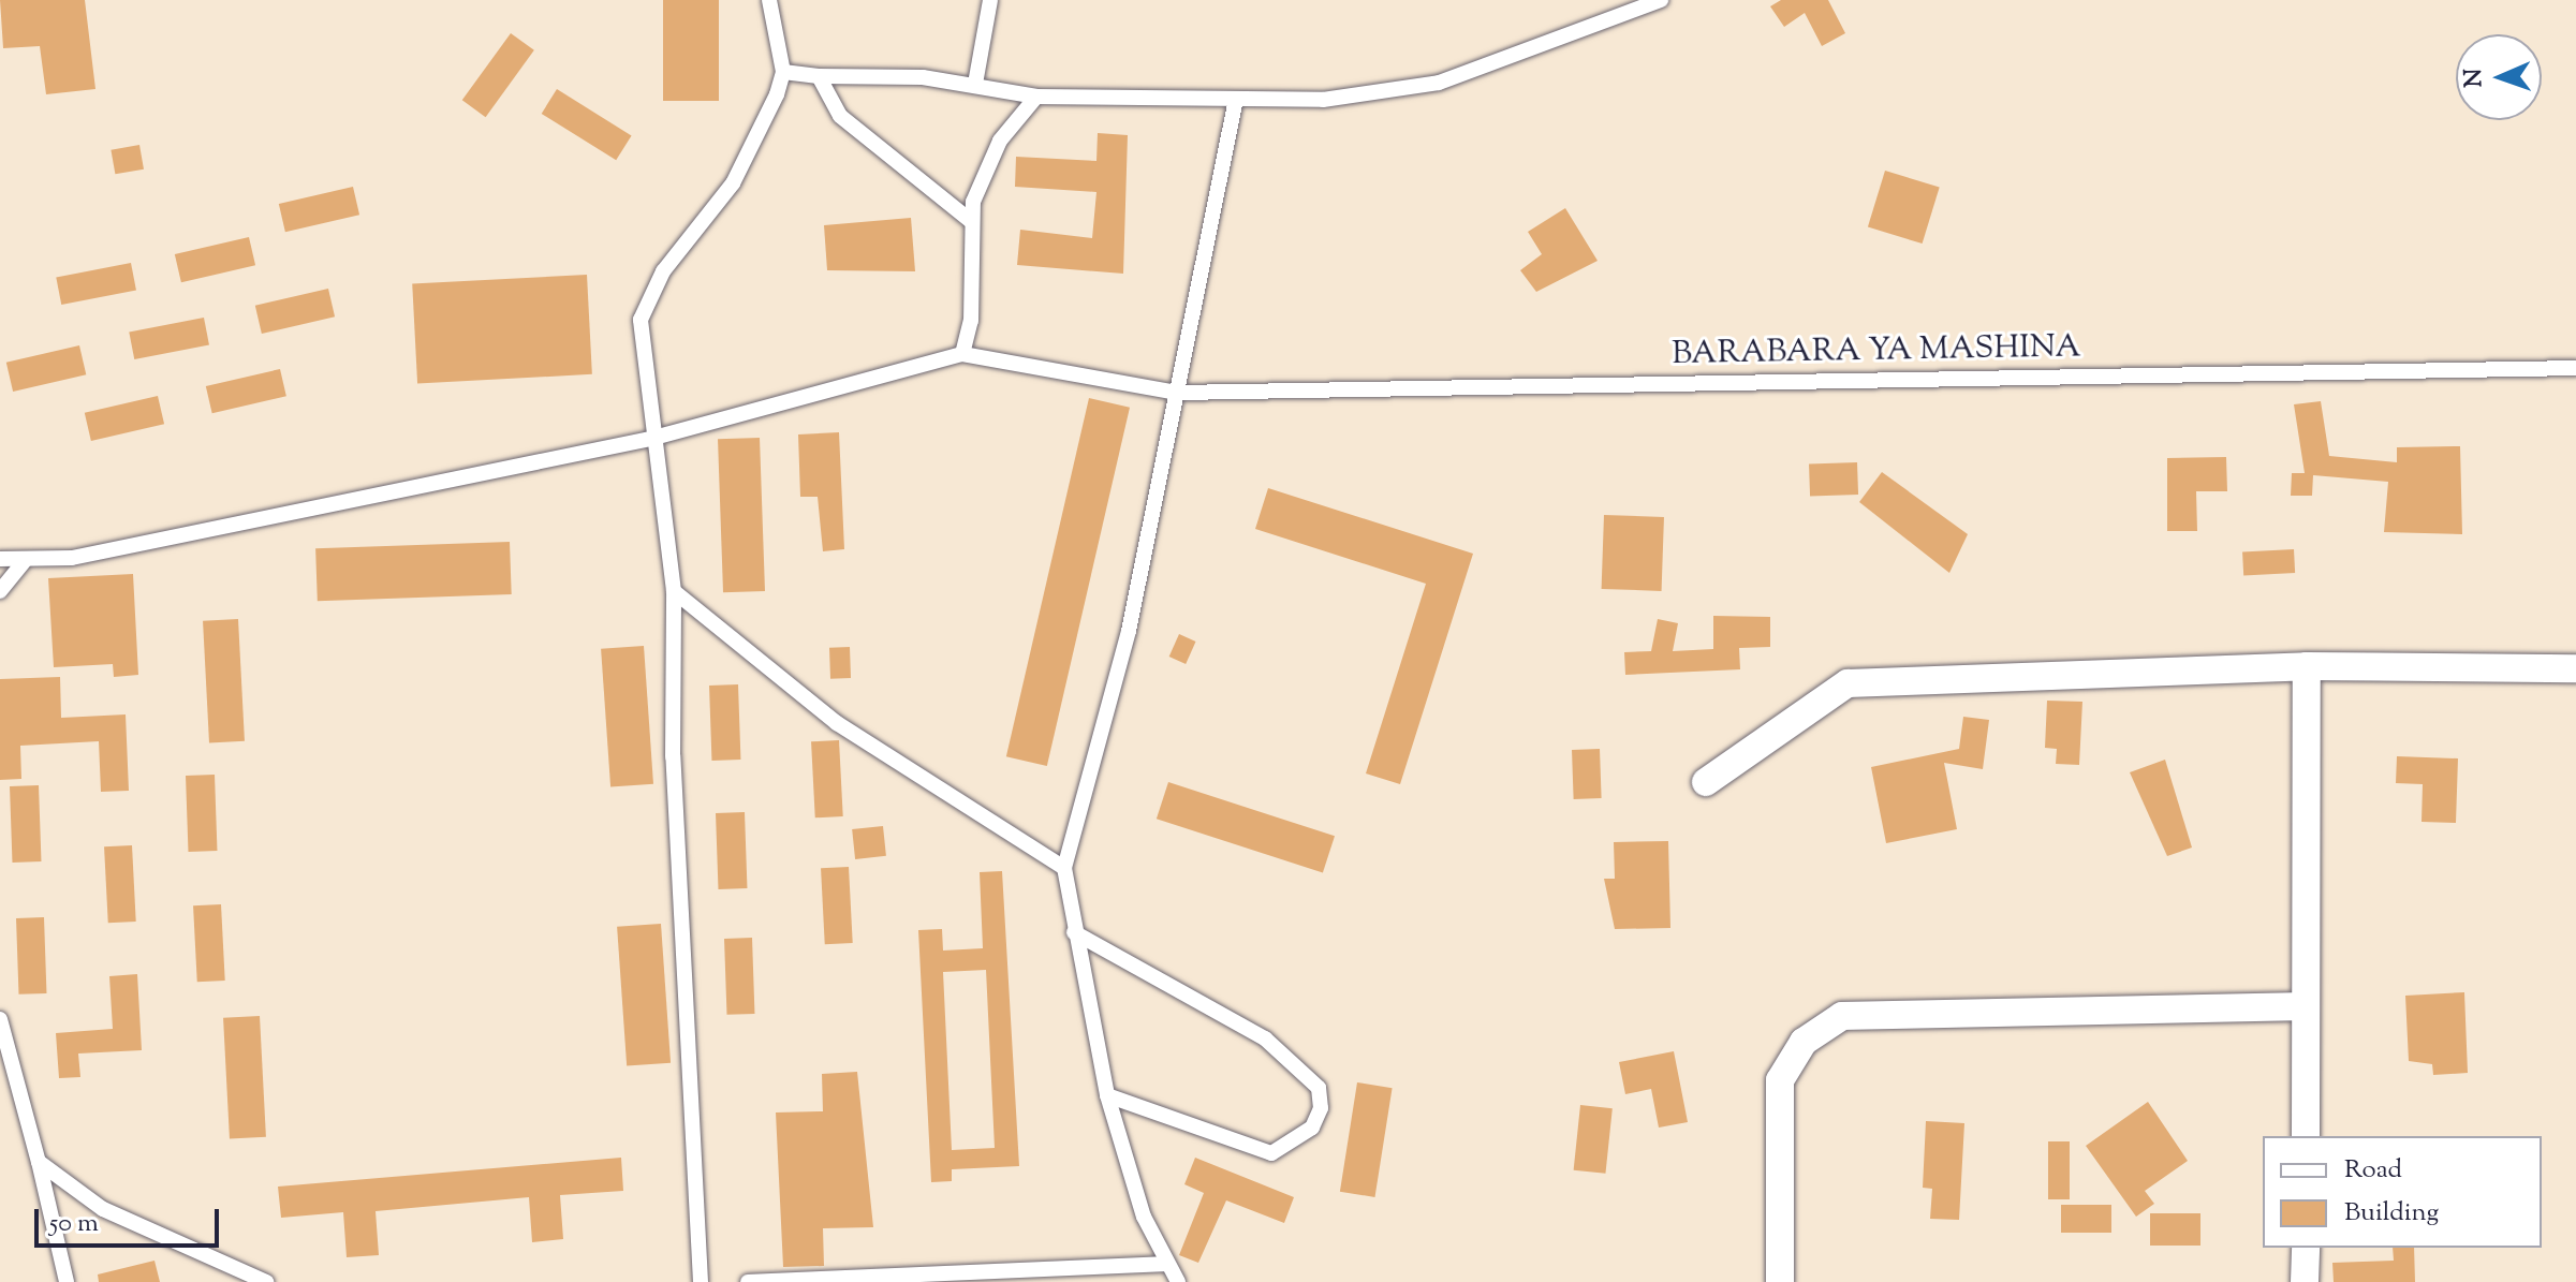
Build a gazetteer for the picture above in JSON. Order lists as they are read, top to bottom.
{
  "streets": {
    "lane": ["BARABARA YA MASHINA"]
  },
  "legend": ["Road", "Building"],
  "scale_bar": "50 m",
  "north": "left"
}
